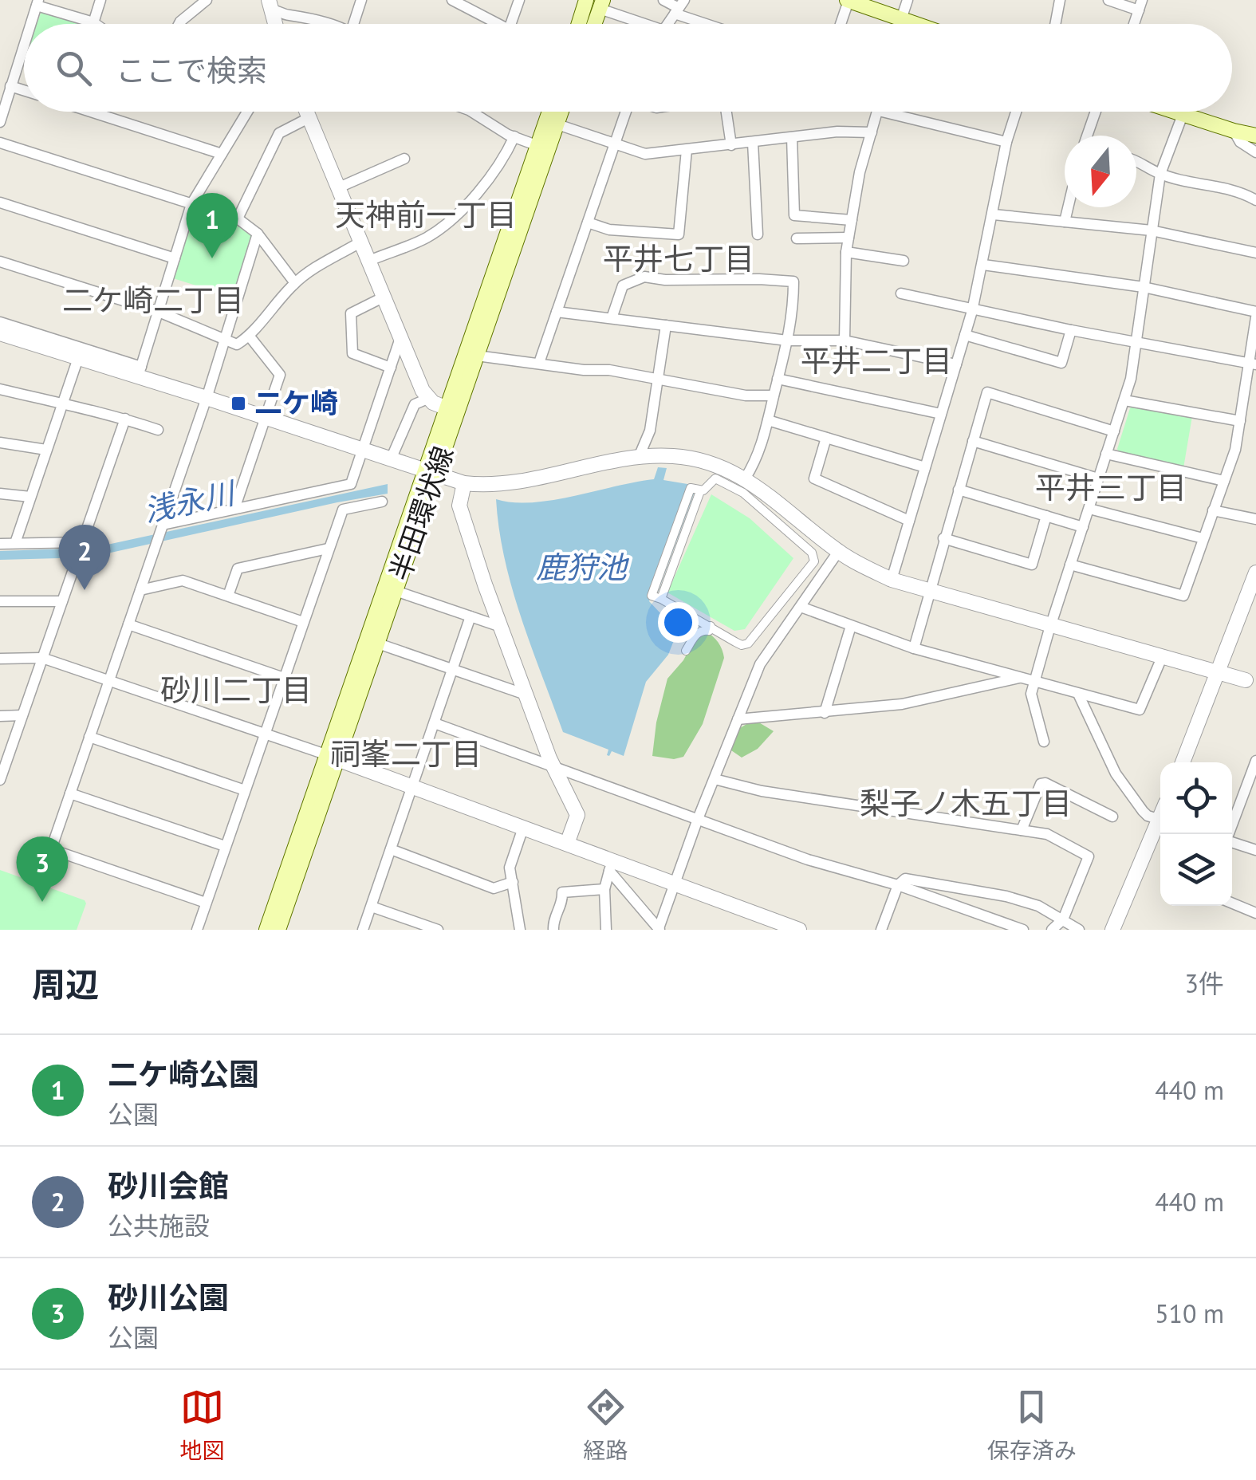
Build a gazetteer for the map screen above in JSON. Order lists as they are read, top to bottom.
{
  "streets": {
    "main road": ["半田環状線"]
  },
  "districts": [
    "天神前一丁目",
    "平井七丁目",
    "二ケ崎二丁目",
    "平井二丁目",
    "平井三丁目",
    "砂川二丁目",
    "祠峯二丁目",
    "梨子ノ木五丁目"
  ],
  "water": ["浅永川", "鹿狩池"],
  "places": {
    "transit": ["二ケ崎"]
  },
  "north": "bottom",
  "page": {
    "search": "ここで検索",
    "pins": ["1", "2", "3"],
    "heading": ["周辺", "3件"],
    "list": [
      {
        "mark": "1",
        "name": "二ケ崎公園",
        "note": "公園",
        "value": "440 m"
      },
      {
        "mark": "2",
        "name": "砂川会館",
        "note": "公共施設",
        "value": "440 m"
      },
      {
        "mark": "3",
        "name": "砂川公園",
        "note": "公園",
        "value": "510 m"
      }
    ],
    "nav": ["地図", "経路", "保存済み"]
  }
}
